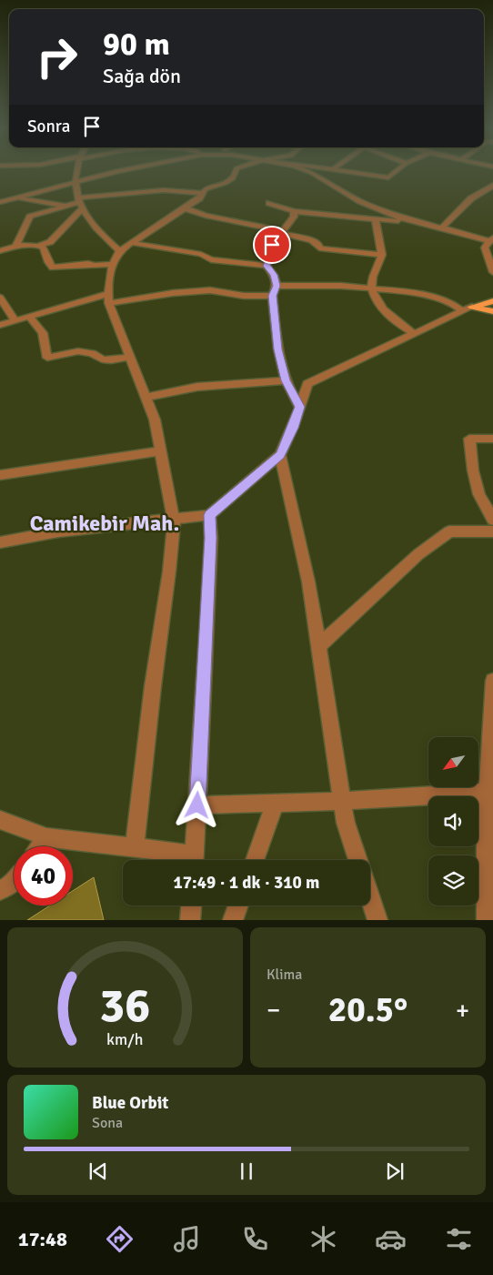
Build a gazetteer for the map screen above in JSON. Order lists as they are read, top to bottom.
{
  "districts": ["Camikebir Mah."],
  "north": "bottom left",
  "page": {
    "turn": ["90 m", "Sağa dön"],
    "then": "Sonra",
    "limit": "40",
    "trip": "17:49 · 1 dk · 310 m",
    "tile": "Klima",
    "heat": ["−", "20.5°", "+"],
    "song": ["Blue Orbit", "Sona"],
    "tabs": "17:48",
    "gauge": ["36", "km/h"]
  }
}
